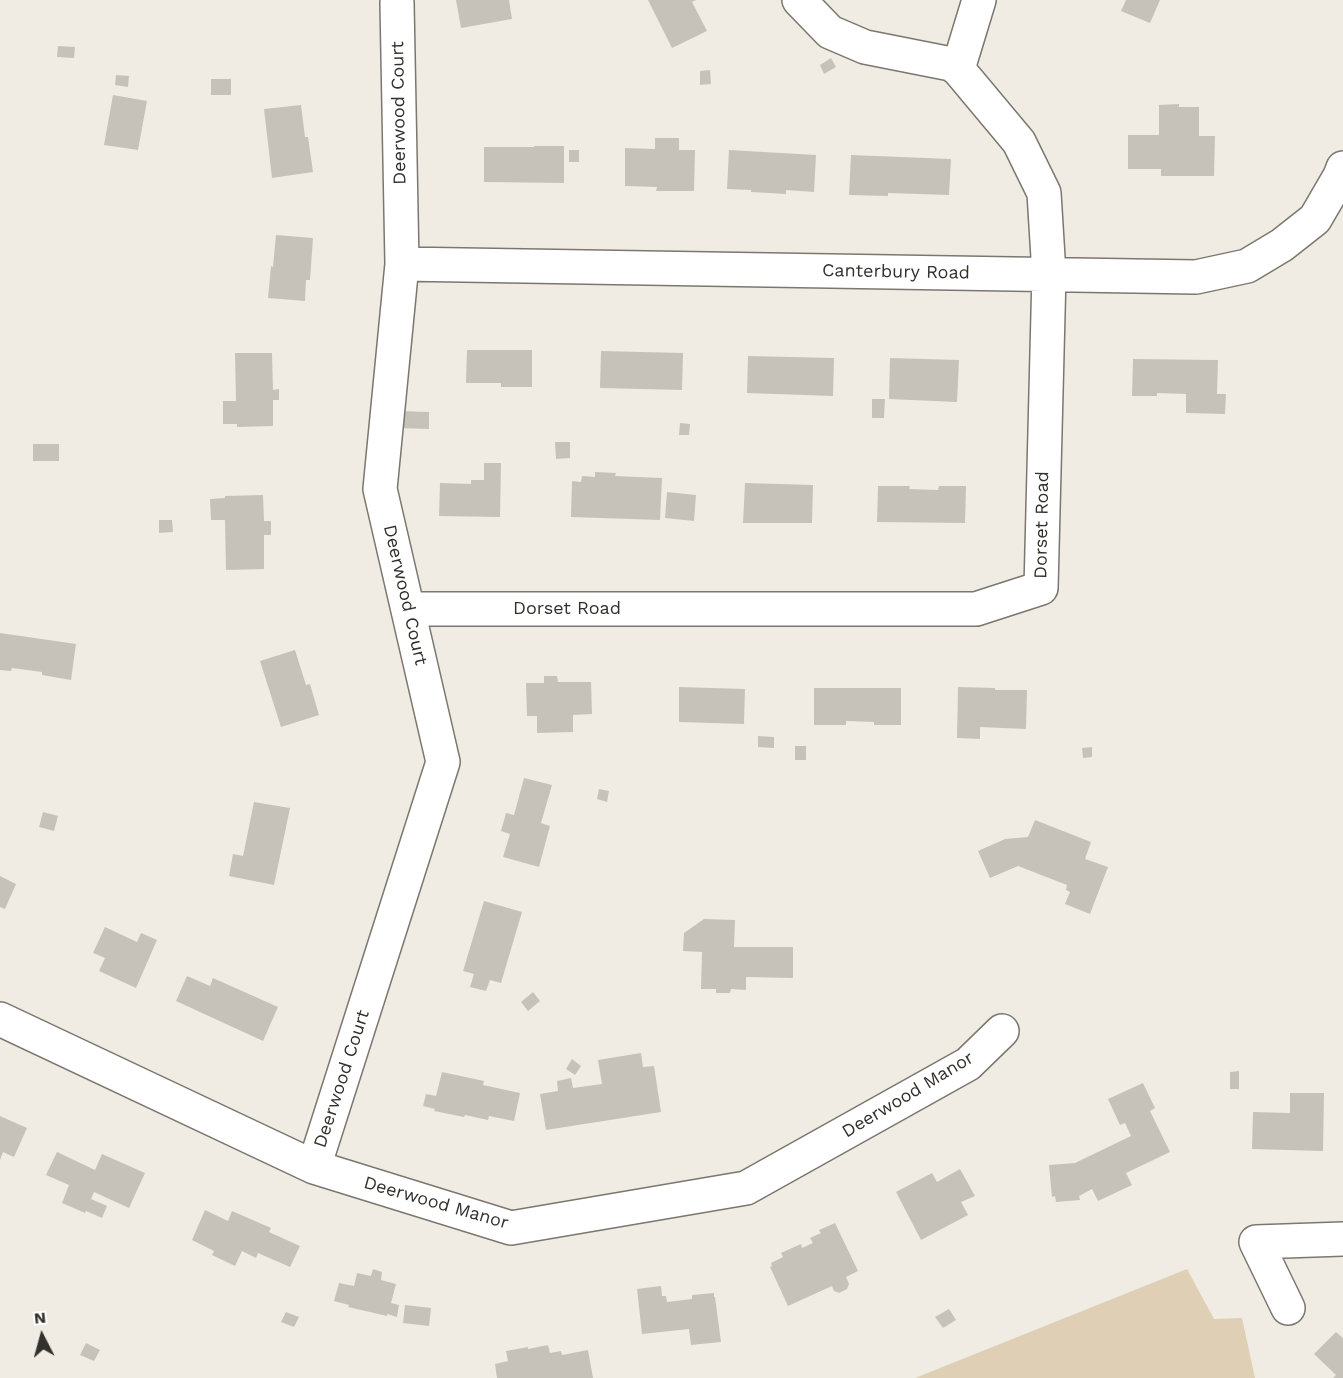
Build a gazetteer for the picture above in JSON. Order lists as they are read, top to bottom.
{
  "streets": {
    "street": [
      "Deerwood Court",
      "Canterbury Road",
      "Dorset Road",
      "Deerwood Manor"
    ]
  },
  "crossings": [
    ["Deerwood Court", "Canterbury Road"],
    ["Deerwood Court", "Dorset Road"],
    ["Deerwood Court", "Deerwood Manor"],
    ["Canterbury Road", "Dorset Road"]
  ],
  "north": "top"
}
